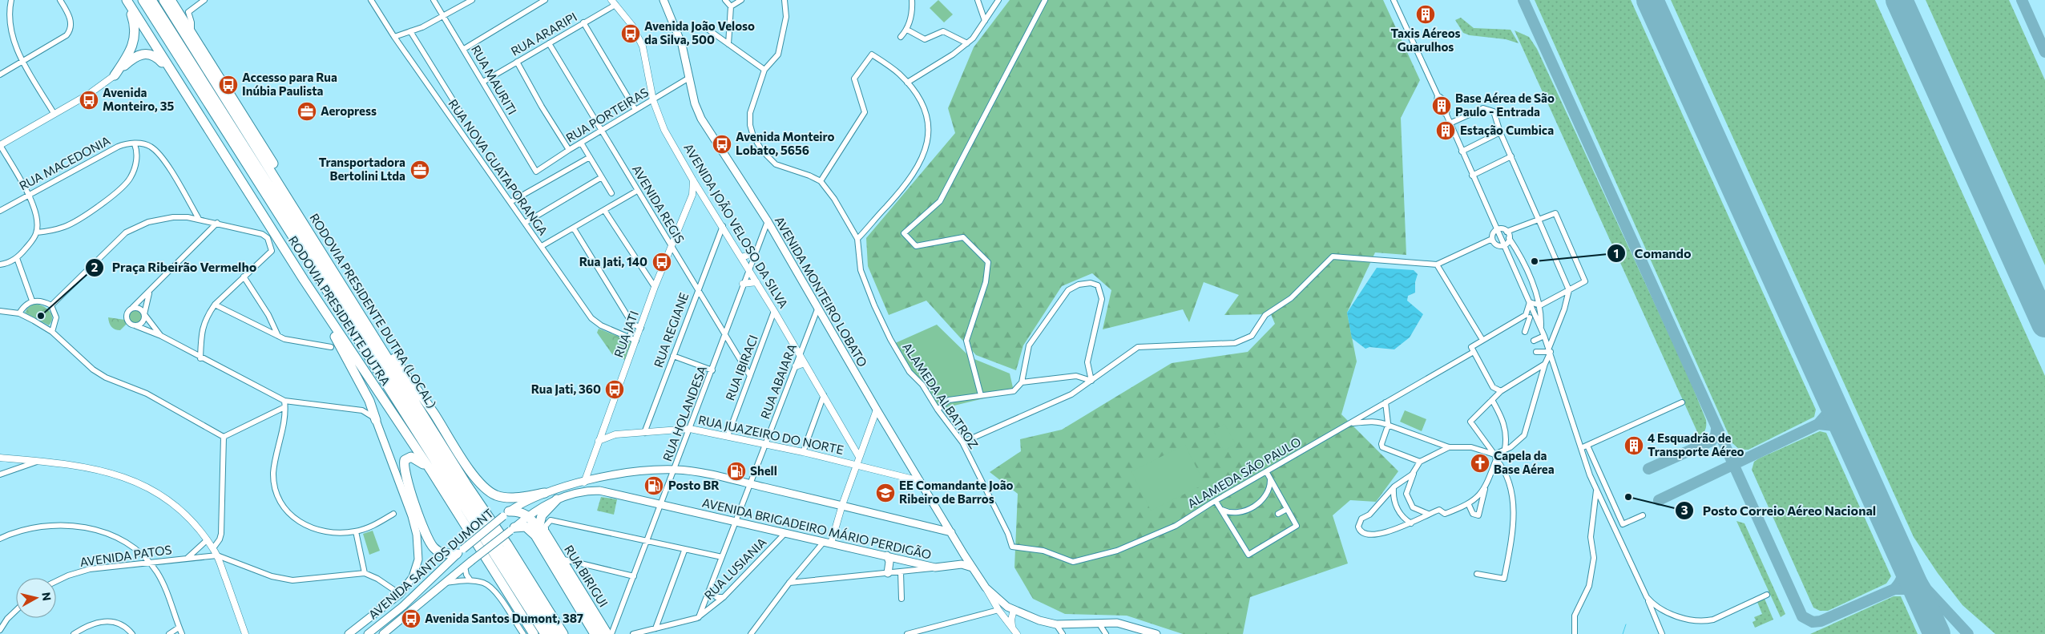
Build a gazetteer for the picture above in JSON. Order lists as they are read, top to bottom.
{
  "streets": {
    "highway": ["RODOVIA PRESIDENTE DUTRA", "RODOVIA PRESIDENTE DUTRA (LOCAL)"],
    "main road": ["AVENIDA MONTEIRO LOBATO", "AVENIDA BRIGADEIRO MÁRIO PERDIGÃO", "AVENIDA SANTOS DUMONT"],
    "street": [
      "RUA ARARIPI",
      "RUA MAURITI",
      "RUA PORTEIRAS",
      "RUA MACEDONIA",
      "RUA NOVA GUATAPORANGA",
      "AVENIDA REGIS",
      "AVENIDA JOÃO VELOSO DA SILVA",
      "RUA REGIANE",
      "RUA JATI",
      "RUA IBIRACI",
      "RUA ABAIARA",
      "ALAMEDA ALBATROZ",
      "RUA HOLANDESA",
      "RUA JUAZEIRO DO NORTE",
      "ALAMEDA SÃO PAULO",
      "AVENIDA PATOS",
      "RUA LUSIANIA",
      "RUA BIRIGUI"
    ]
  },
  "crossings": [
    ["RUA ARARIPI", "RUA MAURITI"],
    ["RUA ARARIPI", "AVENIDA REGIS"],
    ["RUA ARARIPI", "AVENIDA JOÃO VELOSO DA SILVA"],
    ["RUA MAURITI", "RUA PORTEIRAS"],
    ["RUA PORTEIRAS", "AVENIDA REGIS"],
    ["RUA PORTEIRAS", "AVENIDA JOÃO VELOSO DA SILVA"],
    ["RUA PORTEIRAS", "AVENIDA MONTEIRO LOBATO"],
    ["RUA NOVA GUATAPORANGA", "RUA JATI"],
    ["AVENIDA REGIS", "RUA REGIANE"],
    ["AVENIDA REGIS", "RUA JATI"],
    ["AVENIDA REGIS", "RUA IBIRACI"],
    ["AVENIDA REGIS", "RUA HOLANDESA"],
    ["AVENIDA JOÃO VELOSO DA SILVA", "RUA REGIANE"],
    ["AVENIDA JOÃO VELOSO DA SILVA", "RUA JATI"],
    ["AVENIDA JOÃO VELOSO DA SILVA", "RUA IBIRACI"],
    ["AVENIDA JOÃO VELOSO DA SILVA", "RUA ABAIARA"],
    ["AVENIDA JOÃO VELOSO DA SILVA", "RUA HOLANDESA"],
    ["AVENIDA MONTEIRO LOBATO", "RUA ABAIARA"],
    ["AVENIDA MONTEIRO LOBATO", "RUA HOLANDESA"],
    ["AVENIDA MONTEIRO LOBATO", "RUA JUAZEIRO DO NORTE"],
    ["AVENIDA MONTEIRO LOBATO", "AVENIDA SANTOS DUMONT"],
    ["RODOVIA PRESIDENTE DUTRA", "RODOVIA PRESIDENTE DUTRA (LOCAL)"],
    ["RUA REGIANE", "RUA JUAZEIRO DO NORTE"],
    ["RUA JATI", "RUA JUAZEIRO DO NORTE"],
    ["RUA JATI", "AVENIDA SANTOS DUMONT"],
    ["RUA IBIRACI", "RUA JUAZEIRO DO NORTE"],
    ["RUA ABAIARA", "RUA JUAZEIRO DO NORTE"],
    ["RUA ABAIARA", "AVENIDA BRIGADEIRO MÁRIO PERDIGÃO"],
    ["RUA ABAIARA", "AVENIDA SANTOS DUMONT"],
    ["RUA ABAIARA", "RUA LUSIANIA"],
    ["ALAMEDA ALBATROZ", "ALAMEDA SÃO PAULO"],
    ["RUA HOLANDESA", "RUA JUAZEIRO DO NORTE"],
    ["RUA HOLANDESA", "AVENIDA BRIGADEIRO MÁRIO PERDIGÃO"],
    ["RUA HOLANDESA", "AVENIDA SANTOS DUMONT"],
    ["RUA HOLANDESA", "RUA BIRIGUI"],
    ["AVENIDA BRIGADEIRO MÁRIO PERDIGÃO", "AVENIDA SANTOS DUMONT"],
    ["AVENIDA BRIGADEIRO MÁRIO PERDIGÃO", "RUA LUSIANIA"]
  ],
  "places": {
    "building": [
      "Taxis Aéreos Guarulhos",
      "Base Aérea de São Paulo - Entrada",
      "Estação Cumbica",
      "4 Esquadrão de Transporte Aéreo"
    ],
    "bus stop": [
      "Avenida João Veloso da Silva, 500",
      "Accesso para Rua Inúbia Paulista",
      "Avenida Monteiro, 35",
      "Avenida Monteiro Lobato, 5656",
      "Rua Jati, 140",
      "Rua Jati, 360",
      "Avenida Santos Dumont, 387"
    ],
    "office": ["Aeropress", "Transportadora Bertolini Ltda"],
    "other": ["Comando", "Praça Ribeirão Vermelho", "Posto Correio Aéreo Nacional"],
    "church": ["Capela da Base Aérea"],
    "fuel station": ["Shell", "Posto BR"],
    "school or university": ["EE Comandante João Ribeiro de Barros"]
  },
  "north": "right"
}
